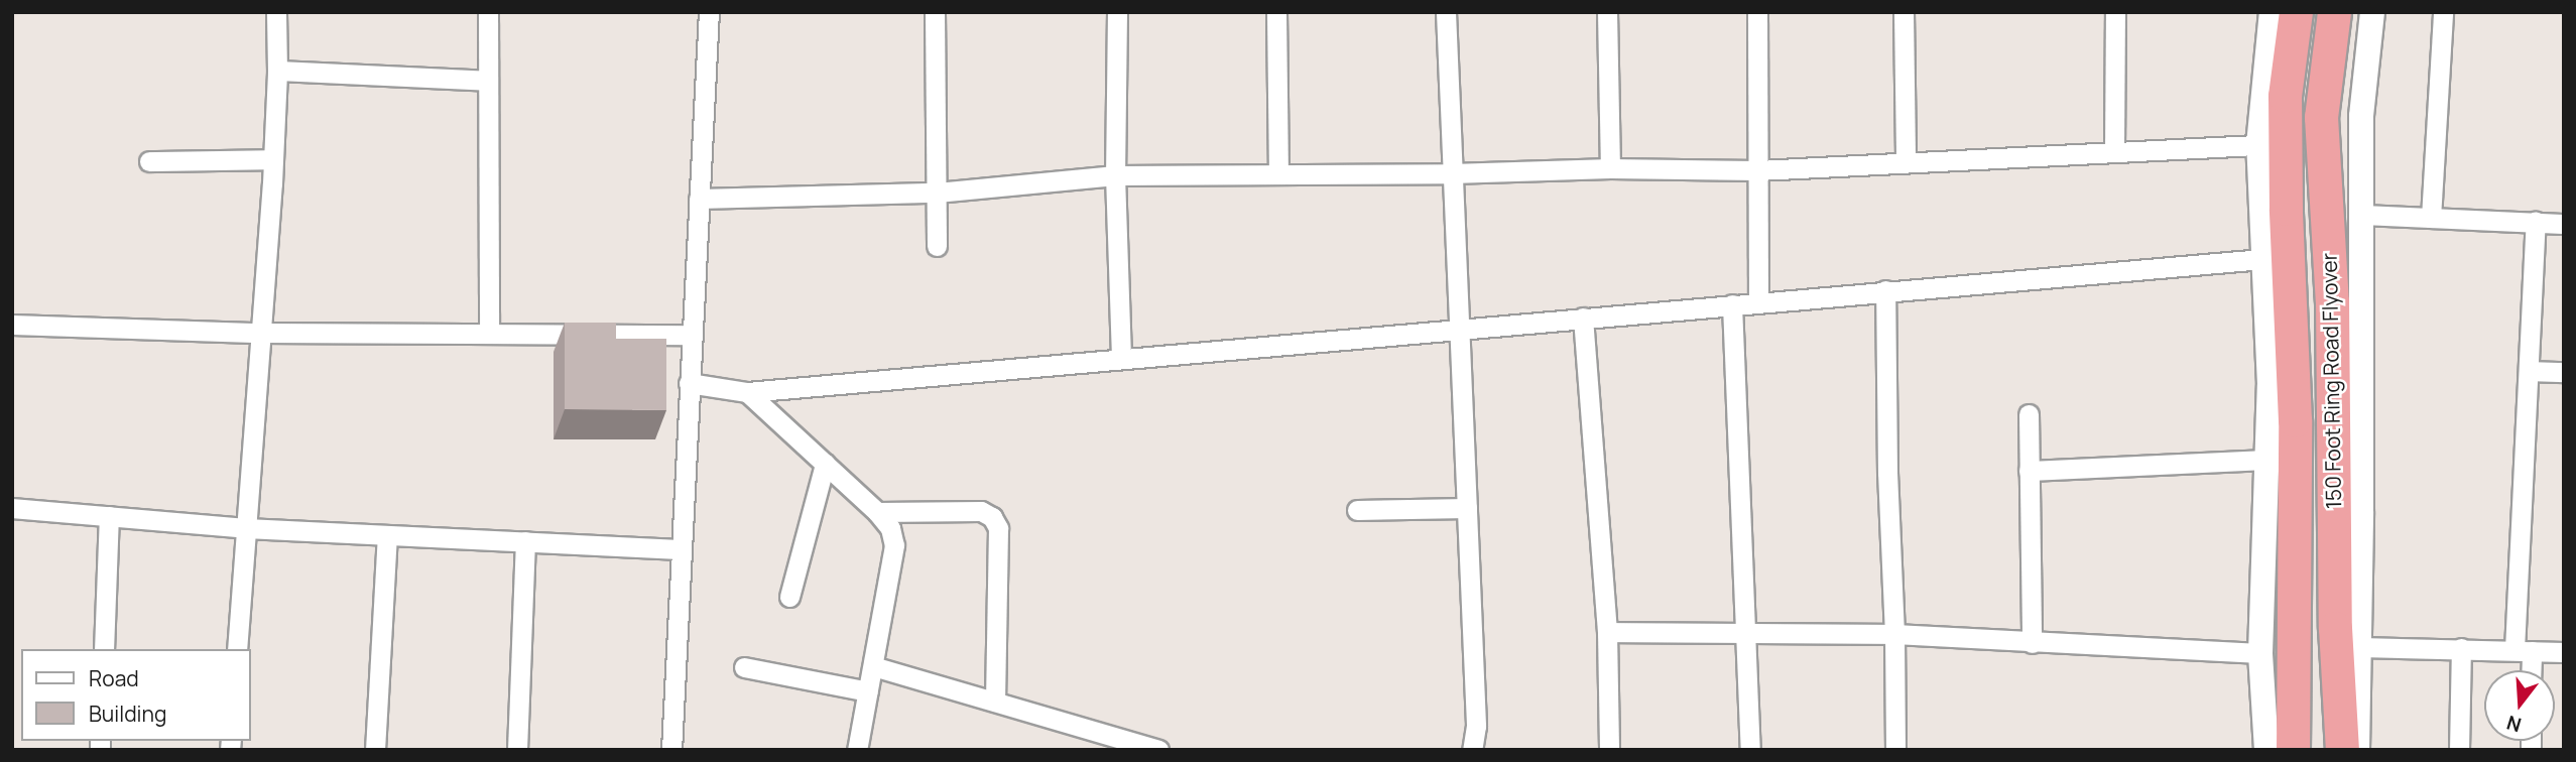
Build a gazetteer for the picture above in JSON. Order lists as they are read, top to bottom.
{
  "streets": {
    "highway": ["150 Foot Ring Road Flyover"]
  },
  "legend": ["Road", "Building"],
  "north": "bottom"
}
